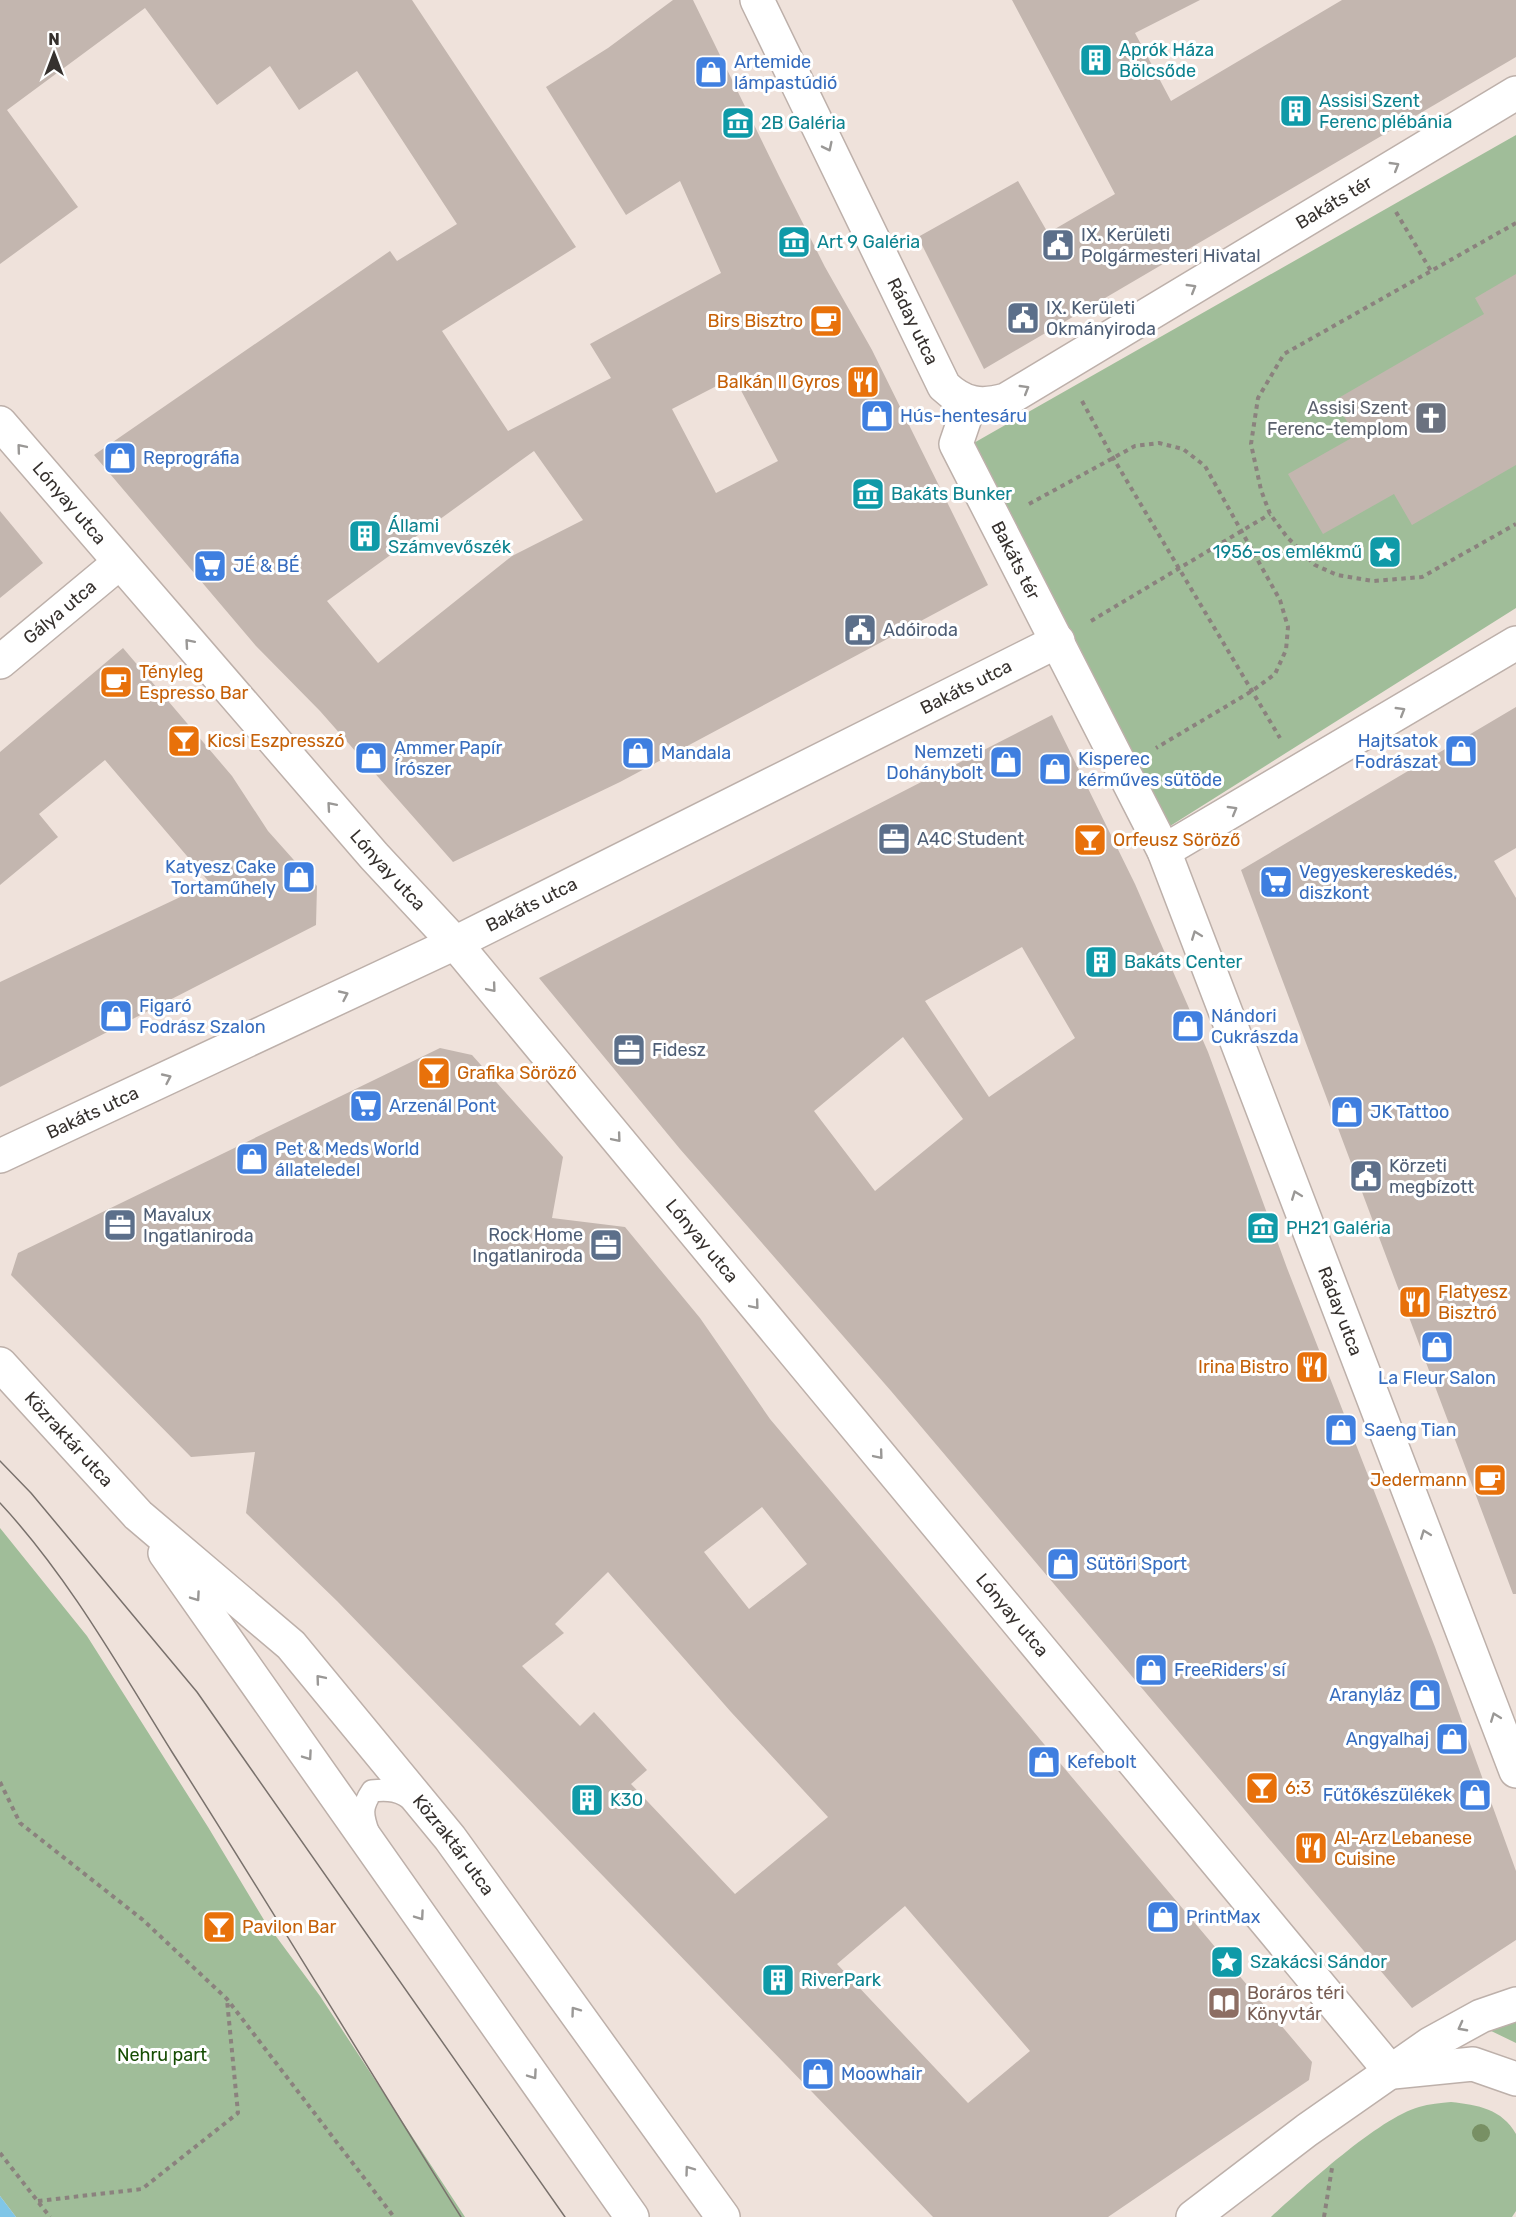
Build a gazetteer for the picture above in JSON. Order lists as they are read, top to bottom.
{
  "streets": {
    "street": [
      "Bakáts tér",
      "Ráday utca",
      "Lónyay utca",
      "Gálya utca",
      "Bakáts utca",
      "Közraktár utca"
    ]
  },
  "crossings": [
    ["Bakáts tér", "Ráday utca"],
    ["Bakáts tér", "Bakáts utca"],
    ["Lónyay utca", "Gálya utca"],
    ["Lónyay utca", "Bakáts utca"]
  ],
  "one_way": ["Bakáts tér", "Bakáts utca"],
  "parks": ["Nehru part"],
  "places": {
    "building": [
      "Aprók Háza Bölcsőde",
      "Assisi Szent Ferenc plébánia",
      "Állami Számvevőszék",
      "Bakáts Center",
      "K30",
      "RiverPark"
    ],
    "shop": [
      "Artemide lámpastúdió",
      "Hús-hentesáru",
      "Reprográfia",
      "Hajtsatok Fodrászat",
      "Mandala",
      "Ammer Papír Írószer",
      "Nemzeti Dohánybolt",
      "Kisperec kérműves sütöde",
      "Katyesz Cake Tortaműhely",
      "Figaró Fodrász Szalon",
      "Nándori Cukrászda",
      "JK Tattoo",
      "Pet & Meds World állateledel",
      "La Fleur Salon",
      "Saeng Tian",
      "Sütöri Sport",
      "FreeRiders' sí",
      "Aranyláz",
      "Angyalhaj",
      "Kefebolt",
      "Fűtőkészülékek",
      "PrintMax",
      "Moowhair"
    ],
    "museum": [
      "2B Galéria",
      "Art 9 Galéria",
      "Bakáts Bunker",
      "PH21 Galéria"
    ],
    "public building": [
      "IX. Kerületi Polgármesteri Hivatal",
      "IX. Kerületi Okmányiroda",
      "Adóiroda",
      "Körzeti megbízott"
    ],
    "cafe": ["Birs Bisztro", "Tényleg Espresso Bar", "Jedermann"],
    "restaurant": [
      "Balkán II Gyros",
      "Flatyesz Bisztró",
      "Irina Bistro",
      "Al-Arz Lebanese Cuisine"
    ],
    "church": ["Assisi Szent Ferenc-templom"],
    "place": ["1956-os emlékmű", "Szakácsi Sándor"],
    "supermarket": ["JÉ & BÉ", "Vegyeskereskedés, diszkont", "Arzenál Pont"],
    "bar": [
      "Kicsi Eszpresszó",
      "Orfeusz Söröző",
      "Grafika Söröző",
      "6:3",
      "Pavilon Bar"
    ],
    "office": [
      "A4C Student",
      "Fidesz",
      "Mavalux Ingatlaniroda",
      "Rock Home Ingatlaniroda"
    ],
    "library": ["Boráros téri Könyvtár"]
  },
  "north": "top"
}
